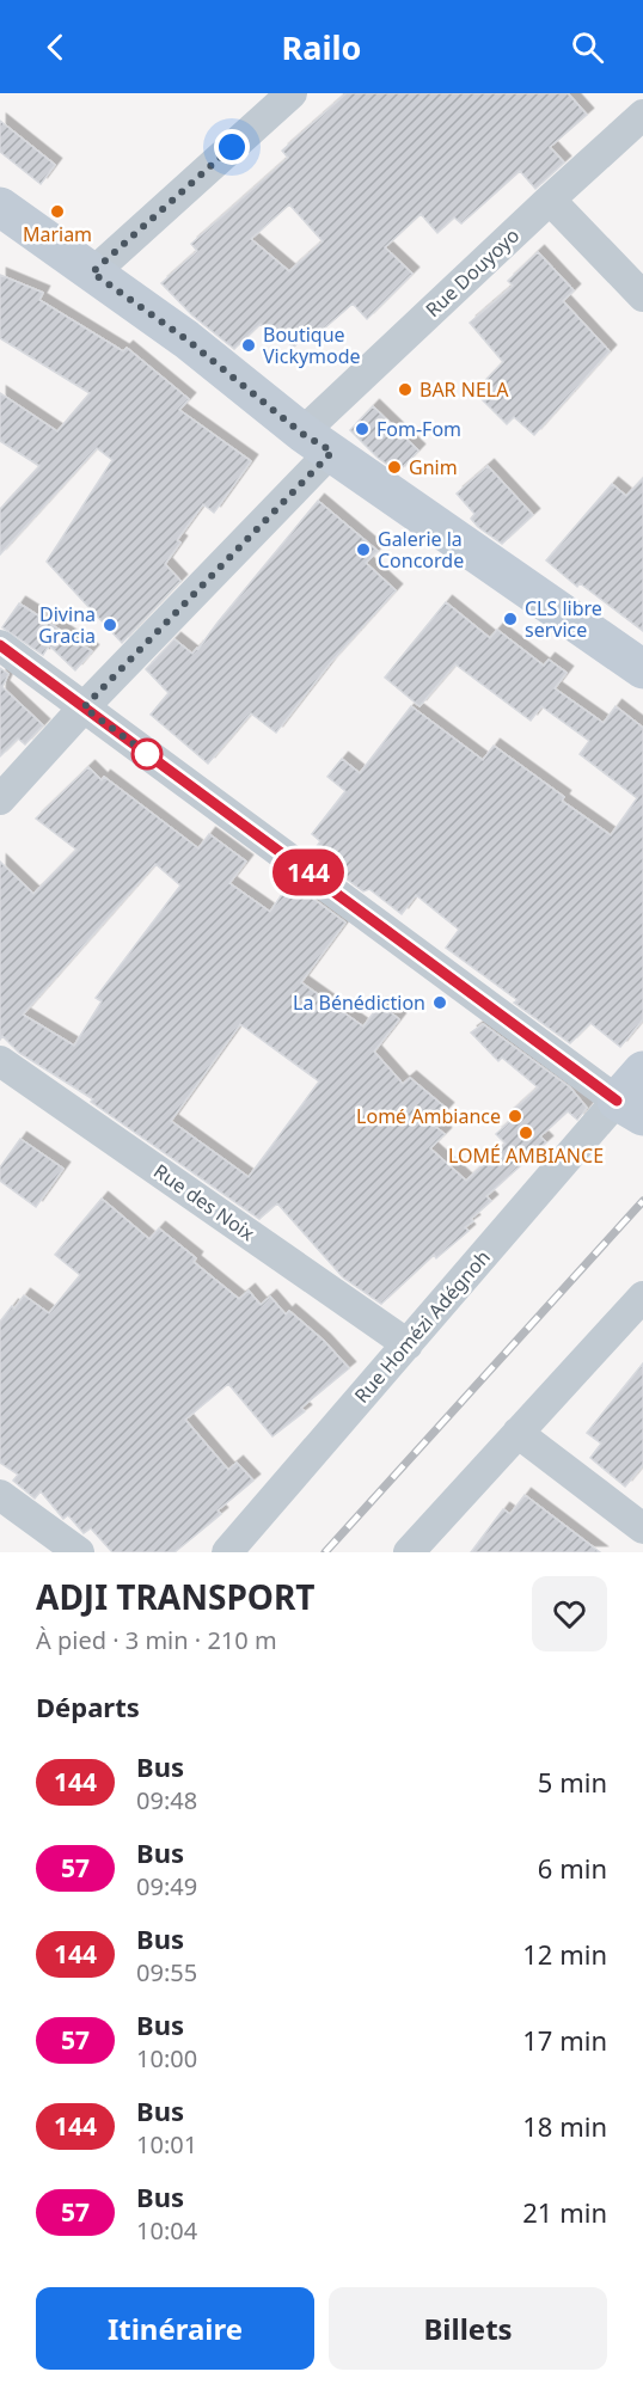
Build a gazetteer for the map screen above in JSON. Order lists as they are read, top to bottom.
{
  "streets": {
    "street": ["Rue Douyoyo", "Rue des Noix", "Rue Homézi Adégnoh"]
  },
  "crossings": [
    ["Rue des Noix", "Rue Homézi Adégnoh"]
  ],
  "places": [
    "Mariam",
    "Boutique Vickymode",
    "BAR NELA",
    "Fom-Fom",
    "Gnim",
    "Galerie la Concorde",
    "CLS libre service",
    "Divina Gracia",
    "La Bénédiction",
    "Lomé Ambiance",
    "LOMÉ AMBIANCE"
  ],
  "lines": ["bus line 144"],
  "page": {
    "header": "Railo",
    "on_map": "144",
    "heading": [
      ["ADJI TRANSPORT", "À pied · 3 min · 210 m"],
      "Départs"
    ],
    "list": [
      {
        "mark": "144",
        "name": "Bus",
        "note": "09:48",
        "value": "5 min"
      },
      {
        "mark": "57",
        "name": "Bus",
        "note": "09:49",
        "value": "6 min"
      },
      {
        "mark": "144",
        "name": "Bus",
        "note": "09:55",
        "value": "12 min"
      },
      {
        "mark": "57",
        "name": "Bus",
        "note": "10:00",
        "value": "17 min"
      },
      {
        "mark": "144",
        "name": "Bus",
        "note": "10:01",
        "value": "18 min"
      },
      {
        "mark": "57",
        "name": "Bus",
        "note": "10:04",
        "value": "21 min"
      }
    ],
    "buttons": ["Itinéraire", "Billets"]
  }
}
